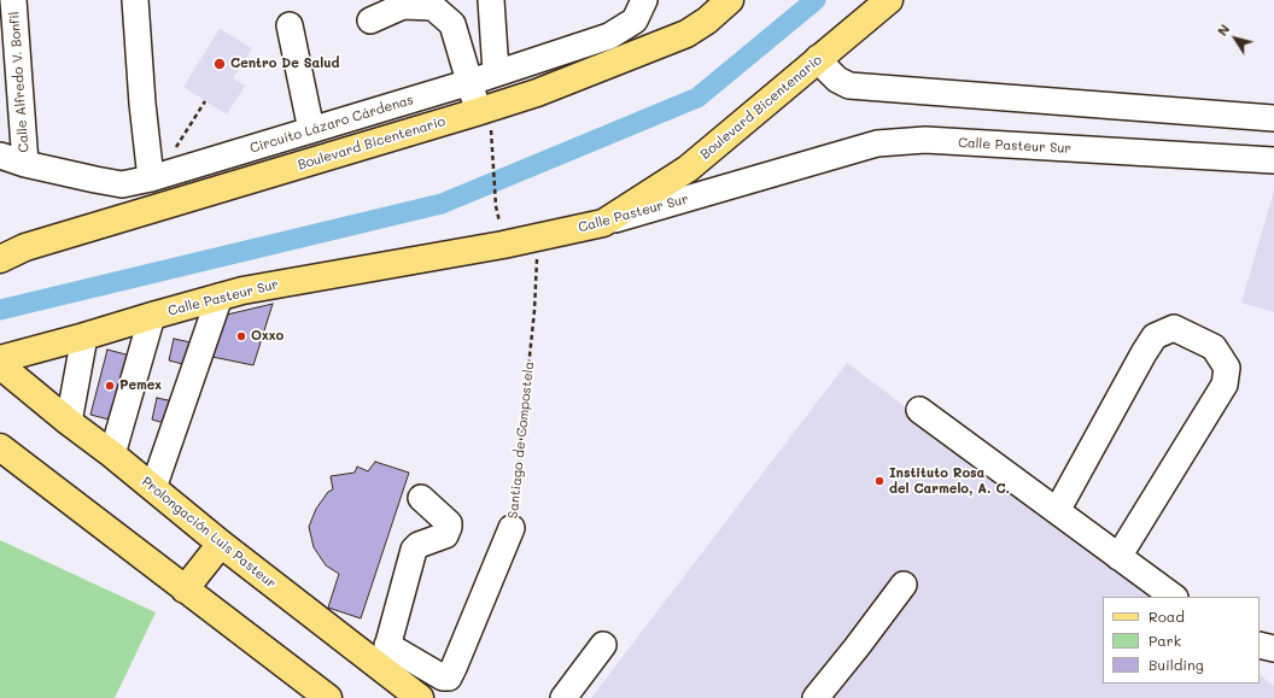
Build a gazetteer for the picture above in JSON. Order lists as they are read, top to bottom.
{
  "streets": {
    "main road": ["Boulevard Bicentenario", "Calle Pasteur Sur", "Prolongación Luis Pasteur"],
    "street": ["Calle Alfredo V. Bonfil", "Circuito Lázaro Cárdenas", "Santiago de Compostela"]
  },
  "crossings": [
    ["Calle Alfredo V. Bonfil", "Circuito Lázaro Cárdenas"],
    ["Boulevard Bicentenario", "Calle Pasteur Sur"],
    ["Calle Pasteur Sur", "Santiago de Compostela"],
    ["Santiago de Compostela", "Prolongación Luis Pasteur"]
  ],
  "places": [
    "Centro De Salud",
    "Oxxo",
    "Pemex",
    "Instituto Rosa del Carmelo, A. C."
  ],
  "legend": ["Road", "Park", "Building"],
  "north": "top left"
}
